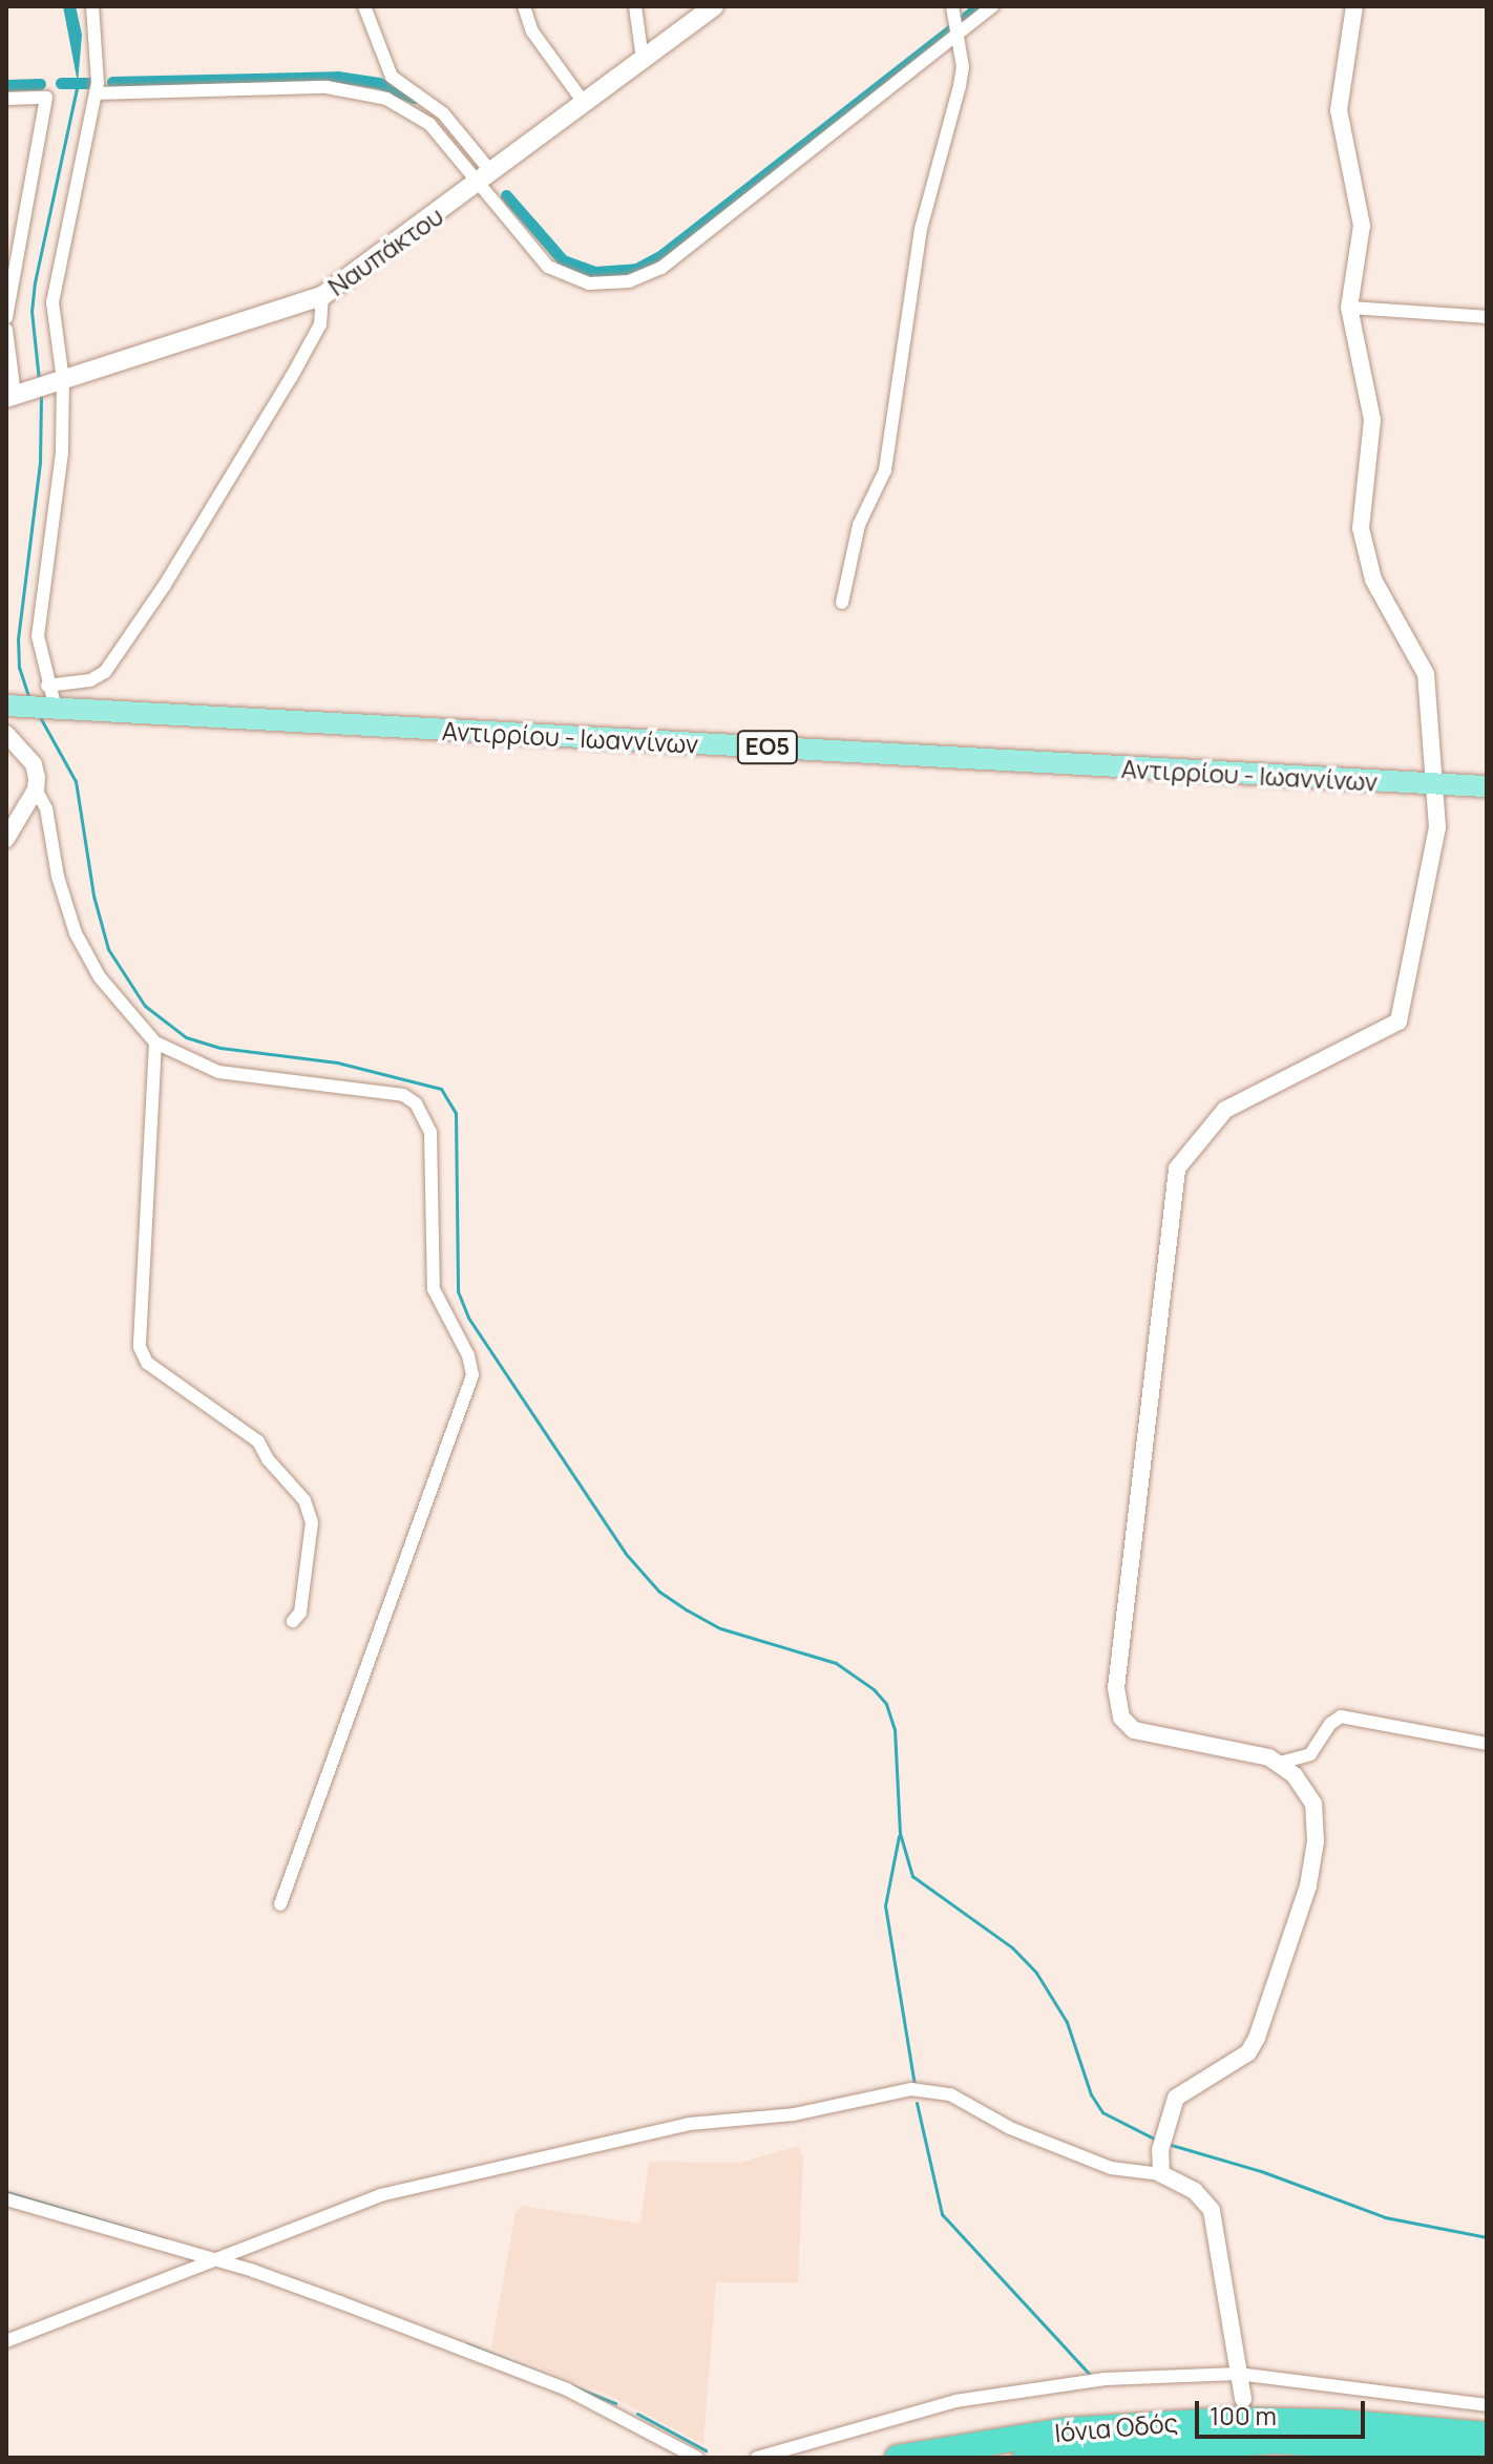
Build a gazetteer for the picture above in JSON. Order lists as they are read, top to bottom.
{
  "streets": {
    "highway": ["Ιόνια Οδός"],
    "main road": ["Ναυπάκτου", "Αντιρρίου - Ιωαννίνων", "ΕΟ5"]
  },
  "scale_bar": "100 m"
}
